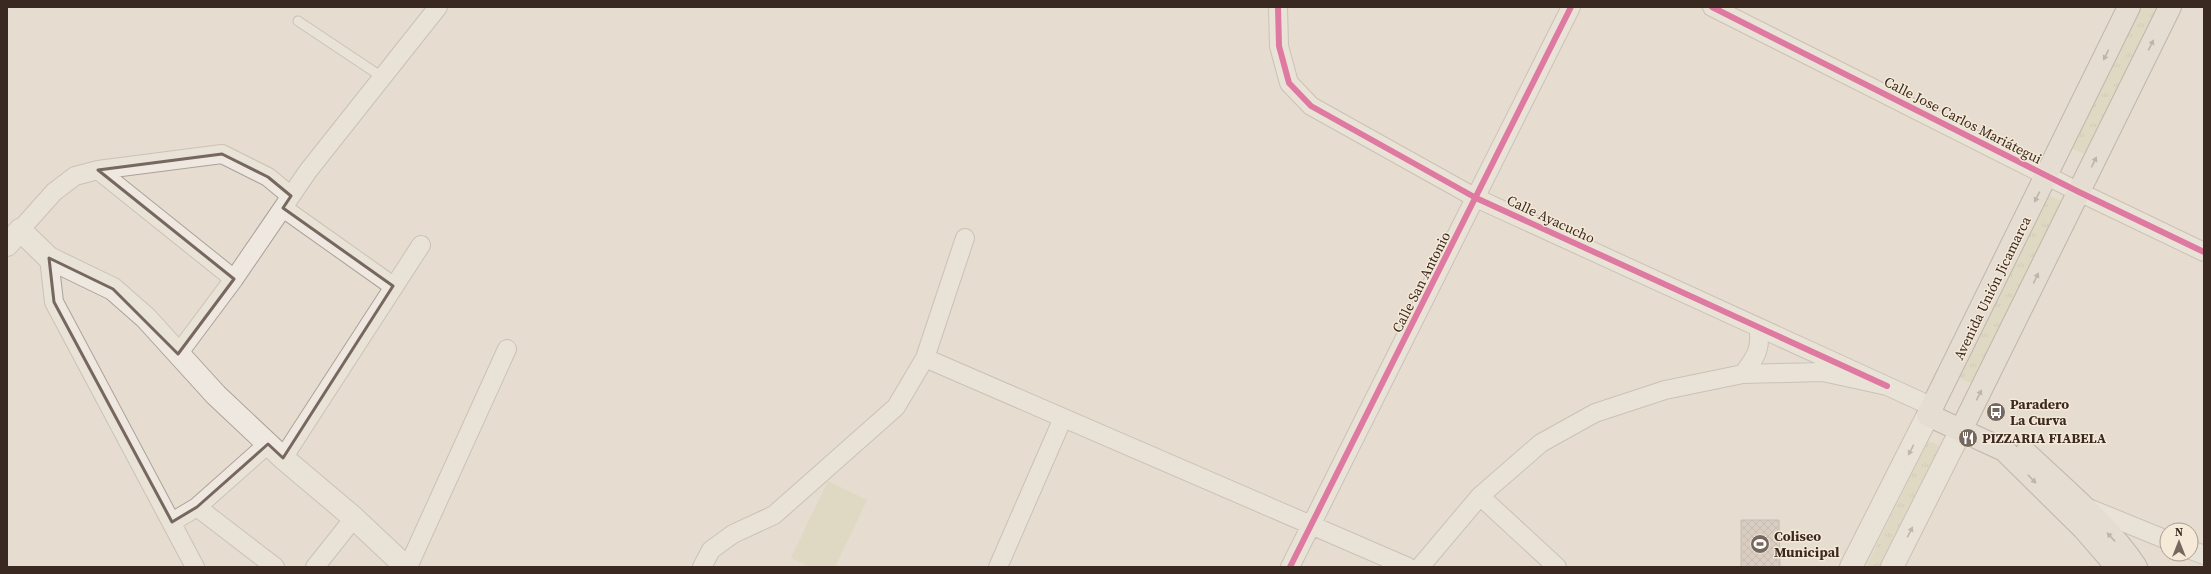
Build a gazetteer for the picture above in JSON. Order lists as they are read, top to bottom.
{
  "streets": {
    "main road": ["Avenida Unión Jicamarca"],
    "street": ["Calle Jose Carlos Mariátegui", "Calle Ayacucho", "Calle San Antonio"]
  },
  "crossings": [
    ["Calle Jose Carlos Mariátegui", "Avenida Unión Jicamarca"],
    ["Calle Ayacucho", "Calle San Antonio"]
  ],
  "places": {
    "bus stop": ["Paradero La Curva"],
    "restaurant": ["PIZZARIA FIABELA"],
    "sports": ["Coliseo Municipal"]
  },
  "north": "top"
}
